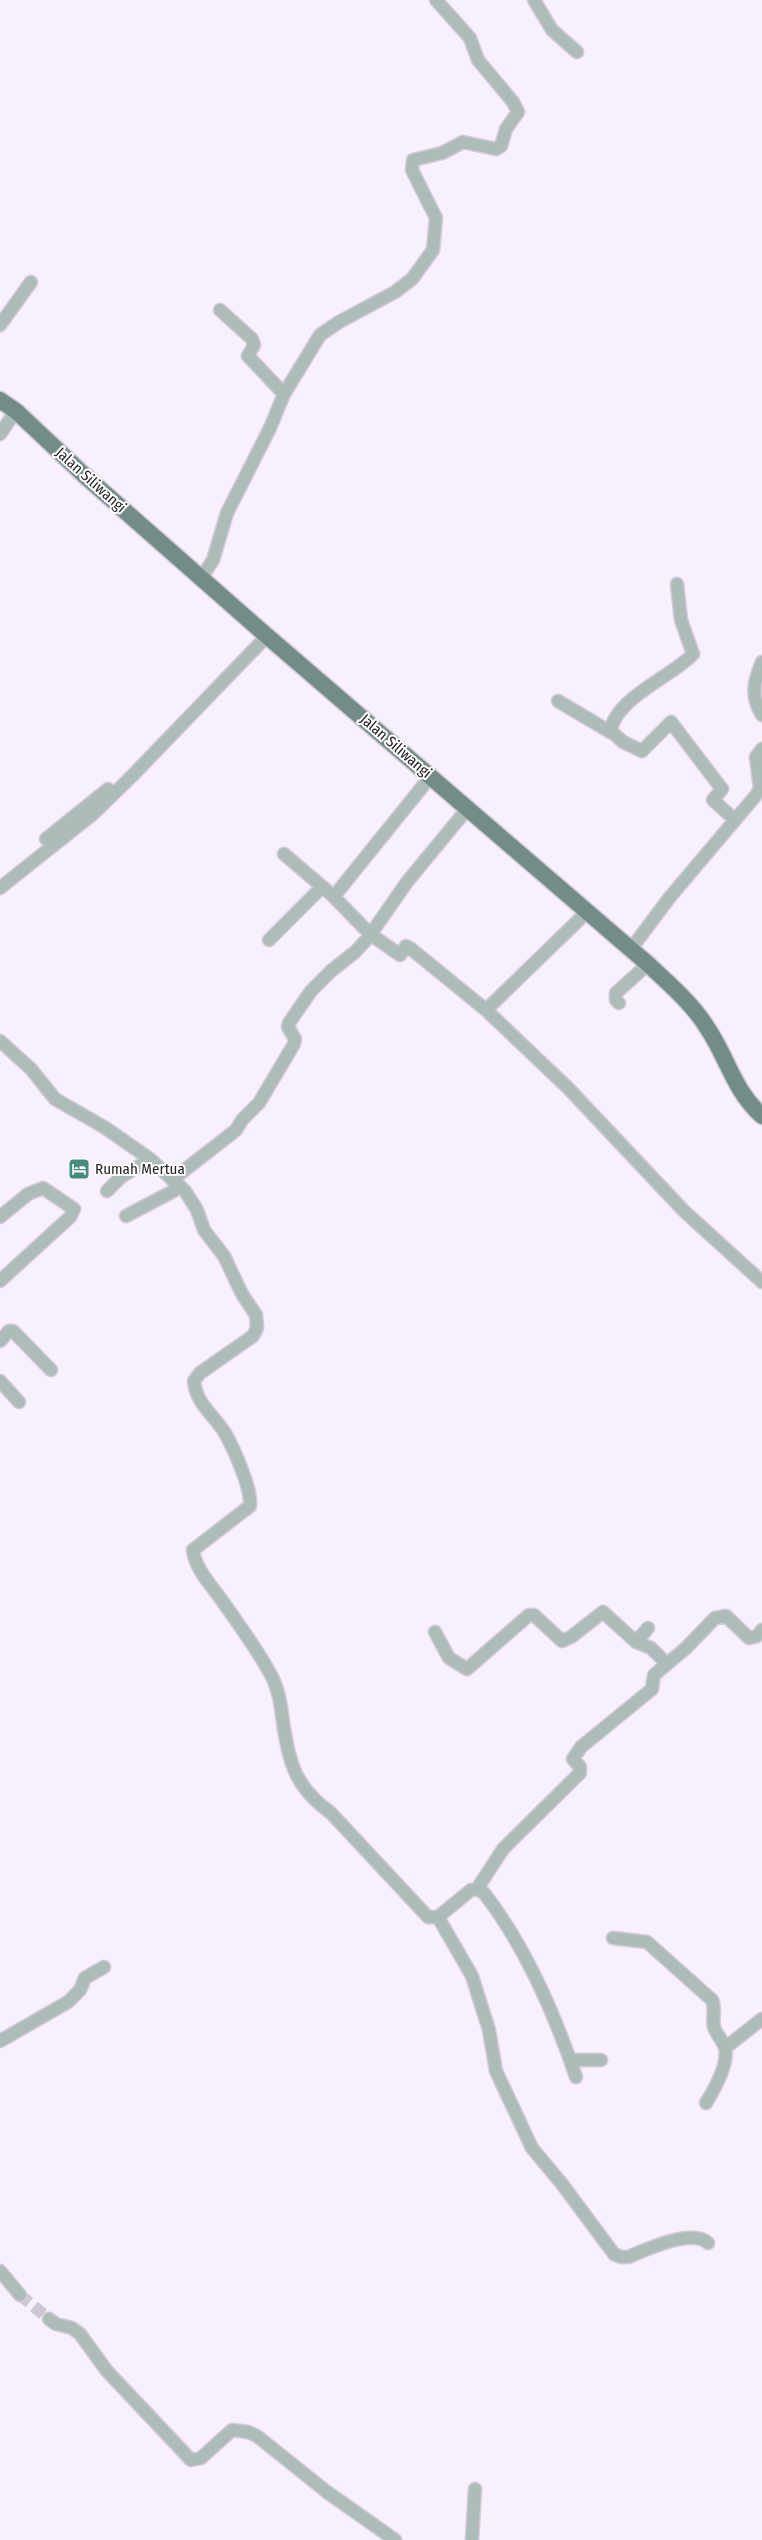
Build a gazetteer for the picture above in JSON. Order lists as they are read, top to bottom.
{
  "streets": {
    "main road": ["Jalan Siliwangi"]
  },
  "places": {
    "hotel": ["Rumah Mertua"]
  }
}
